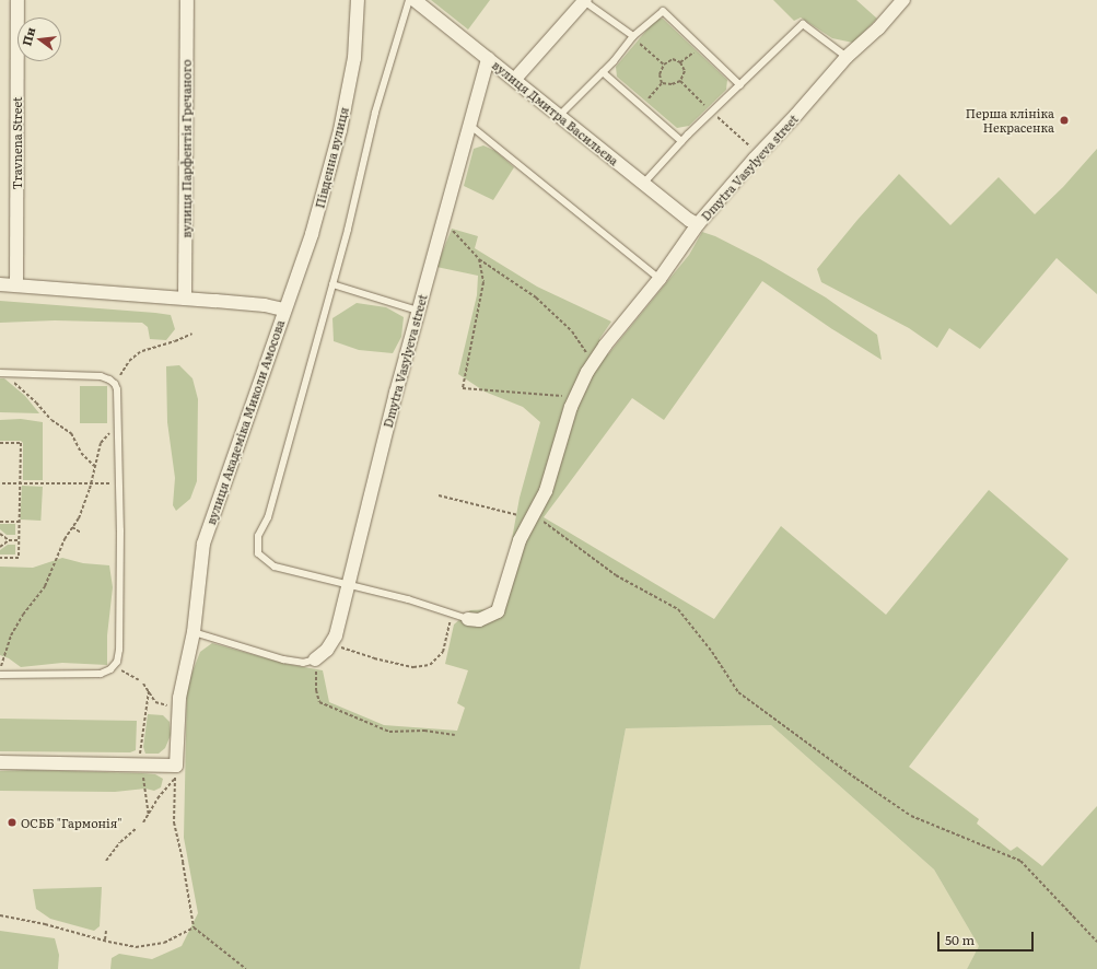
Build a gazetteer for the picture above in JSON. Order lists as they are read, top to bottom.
{
  "streets": {
    "street": [
      "вулиця Дмитра Васильєва",
      "Travnena Street",
      "вулиця Парфентія Гречаного",
      "Південна вулиця",
      "Dmytra Vasylyeva street",
      "вулиця Академіка Миколи Амосова"
    ]
  },
  "crossings": [
    ["вулиця Дмитра Васильєва", "Dmytra Vasylyeva street"],
    ["Travnena Street", "вулиця Академіка Миколи Амосова"],
    ["вулиця Парфентія Гречаного", "вулиця Академіка Миколи Амосова"],
    ["Південна вулиця", "вулиця Академіка Миколи Амосова"]
  ],
  "places": ["Перша клініка Некрасенка", "ОСББ \"Гармонія\""],
  "scale_bar": "50 m",
  "north": "left"
}
